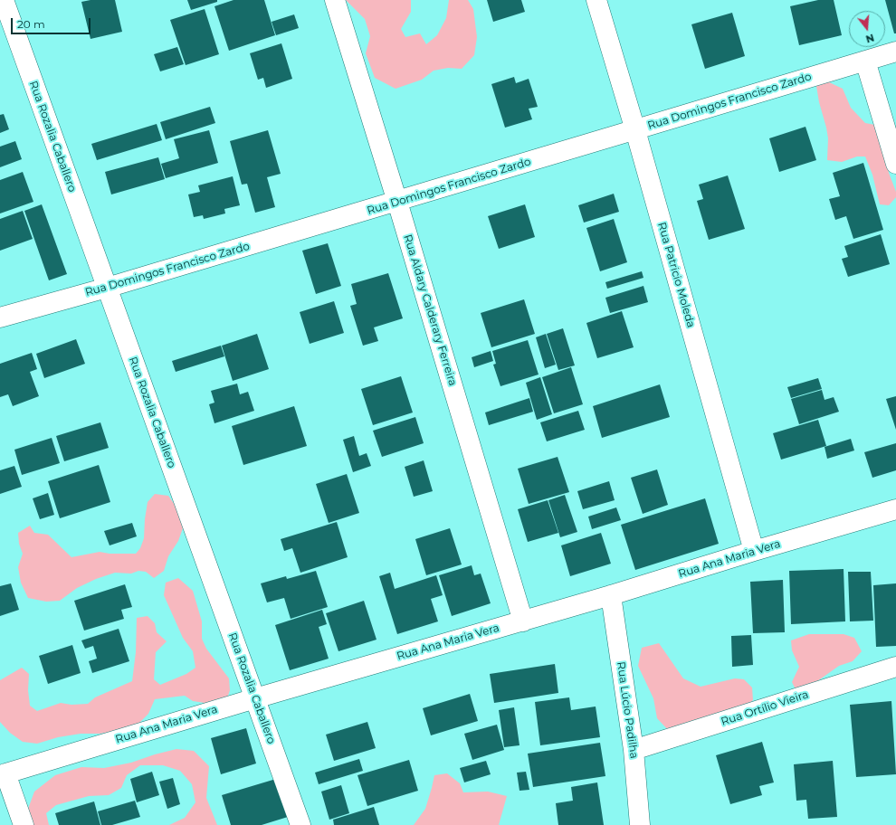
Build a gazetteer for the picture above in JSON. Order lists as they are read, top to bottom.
{
  "streets": {
    "street": [
      "Rua Domingos Francisco Zardo",
      "Rua Rozalia Caballero",
      "Rua Patricio Moleda",
      "Rua Aldary Calderary Ferreira",
      "Rua Ana Maria Vera",
      "Rua Ortílio Vieira",
      "Rua Lúcio Padilha"
    ]
  },
  "crossings": [
    ["Rua Domingos Francisco Zardo", "Rua Rozalia Caballero"],
    ["Rua Domingos Francisco Zardo", "Rua Patricio Moleda"],
    ["Rua Domingos Francisco Zardo", "Rua Aldary Calderary Ferreira"],
    ["Rua Rozalia Caballero", "Rua Ana Maria Vera"],
    ["Rua Patricio Moleda", "Rua Ana Maria Vera"],
    ["Rua Aldary Calderary Ferreira", "Rua Ana Maria Vera"],
    ["Rua Ana Maria Vera", "Rua Lúcio Padilha"],
    ["Rua Ortílio Vieira", "Rua Lúcio Padilha"]
  ],
  "scale_bar": "20 m",
  "north": "bottom"
}
